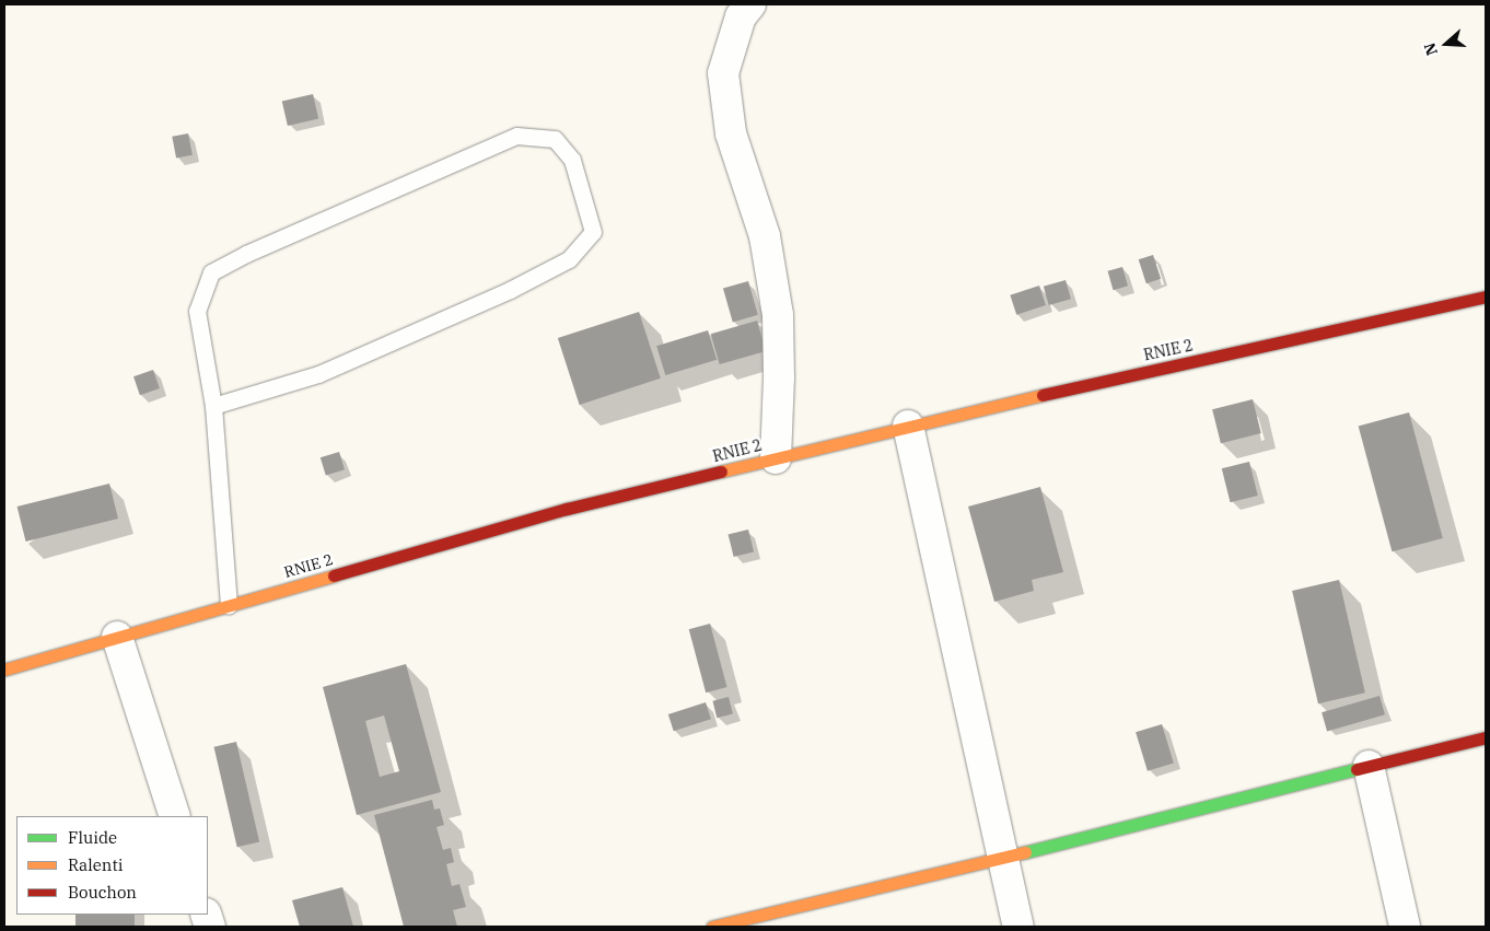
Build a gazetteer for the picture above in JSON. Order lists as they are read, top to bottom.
{
  "streets": {
    "main road": ["RNIE 2"]
  },
  "legend": ["Fluide", "Ralenti", "Bouchon"],
  "north": "left"
}
